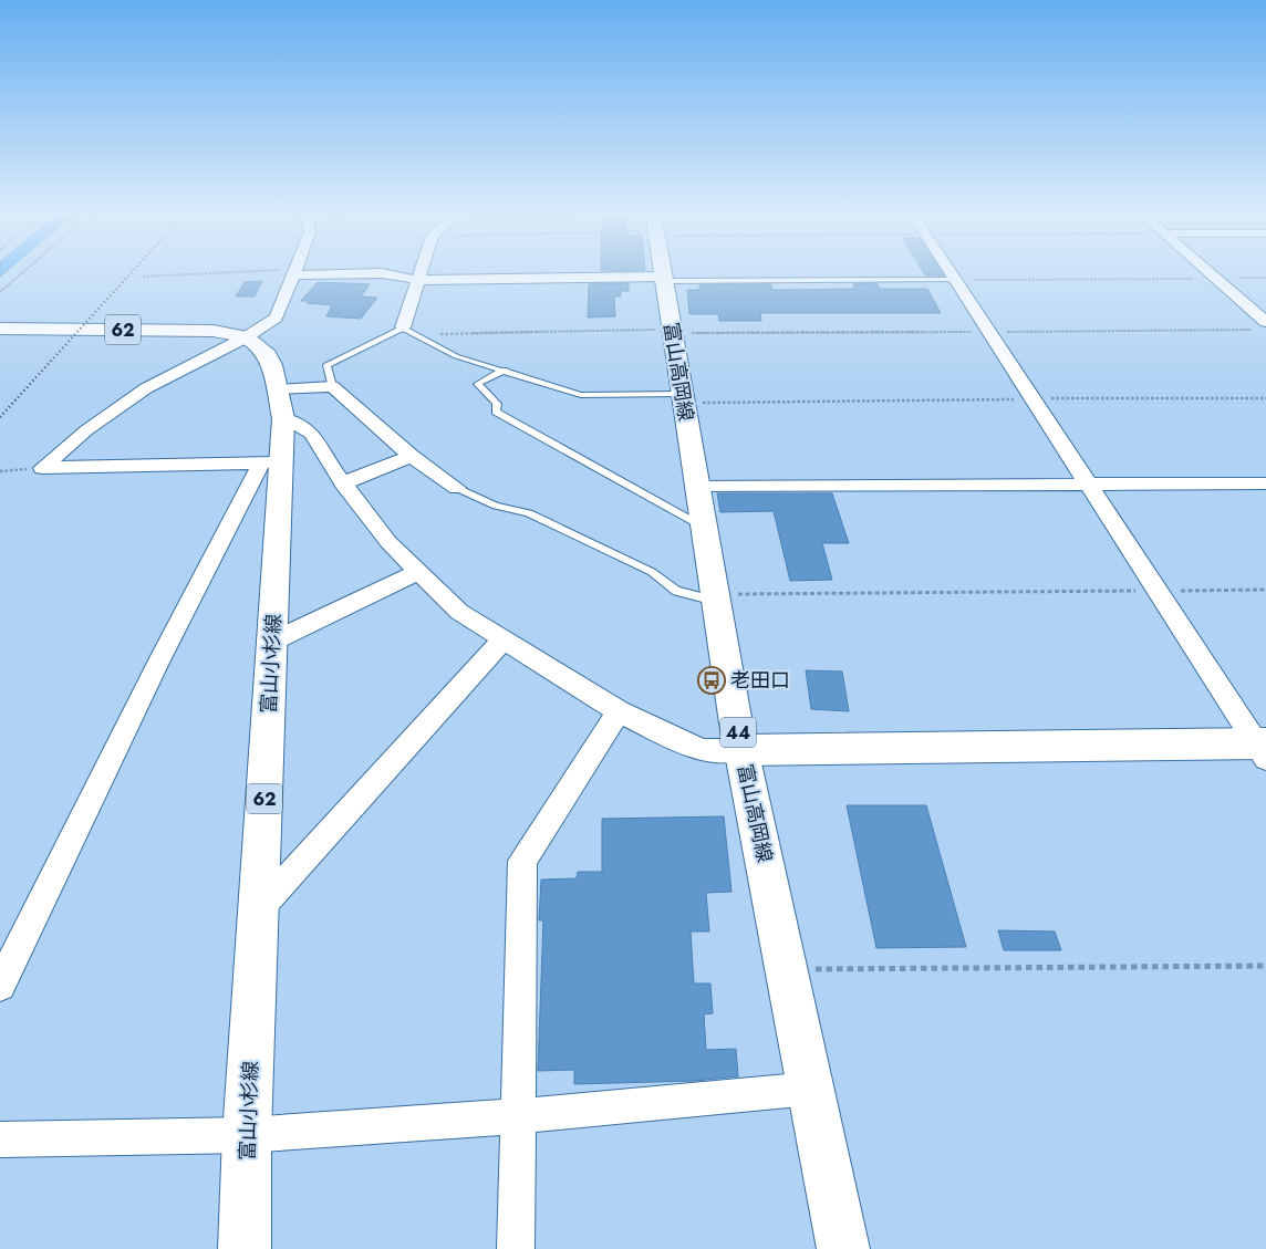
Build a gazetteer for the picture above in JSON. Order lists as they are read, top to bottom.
{
  "streets": {
    "main road": [
      "62",
      "富山高岡線",
      "富山小杉線",
      "44"
    ]
  },
  "places": {
    "bus stop": ["老田口"]
  }
}
